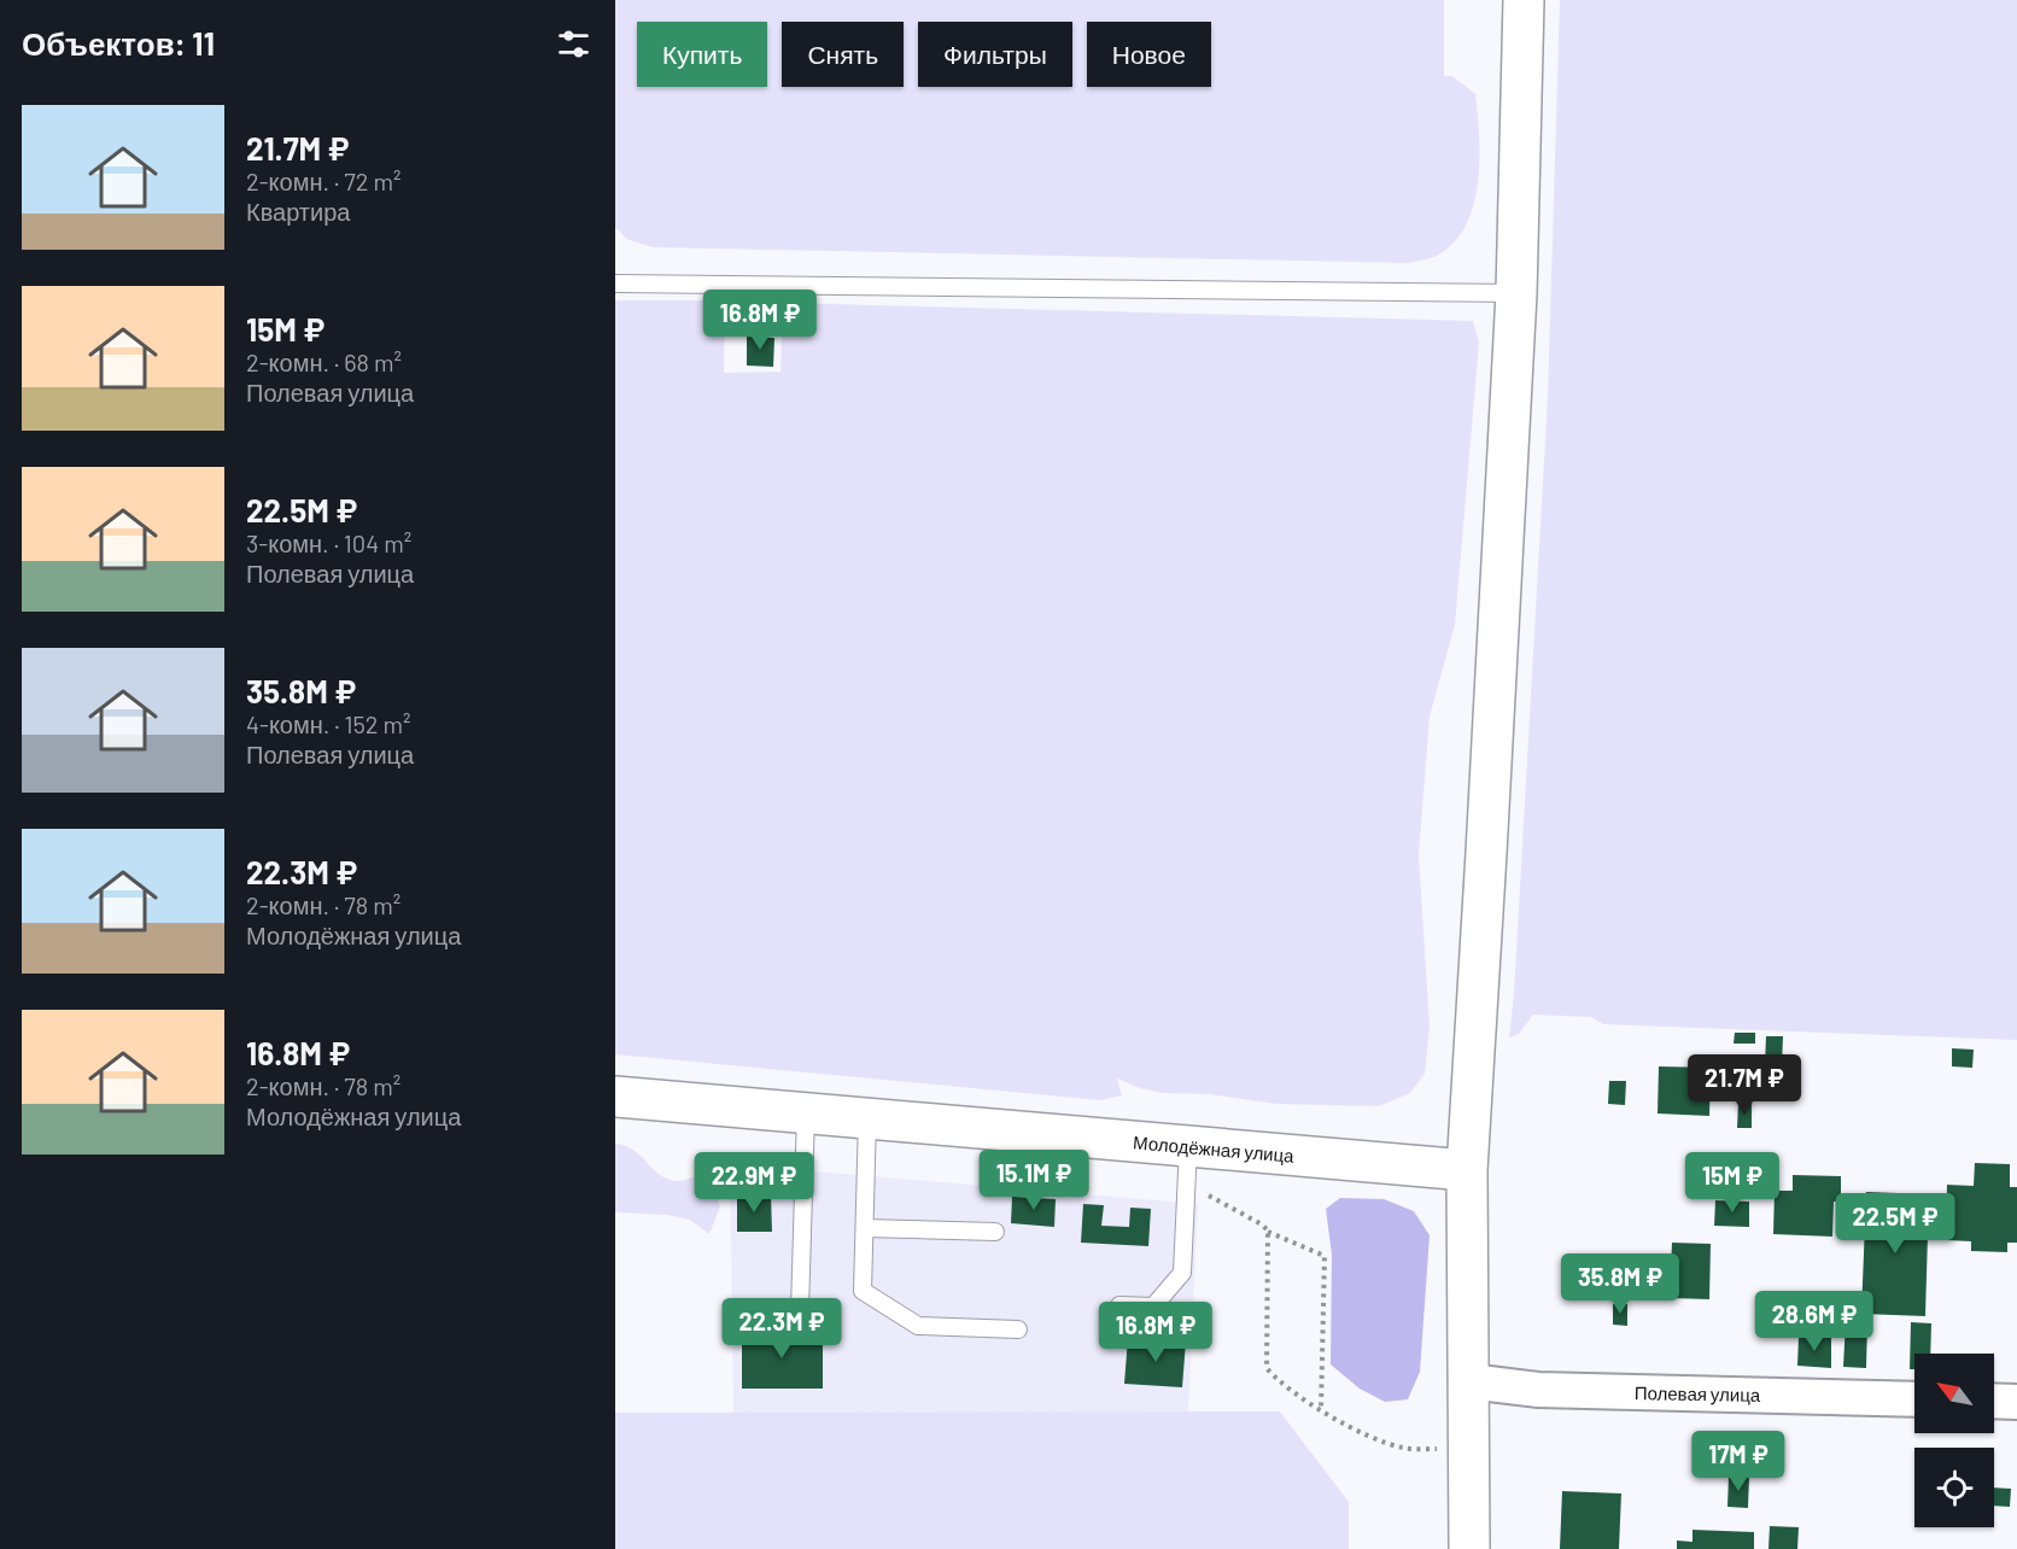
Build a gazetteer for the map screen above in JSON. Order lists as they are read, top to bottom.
{
  "streets": {
    "street": ["Молодёжная улица", "Полевая улица"]
  },
  "north": "top left",
  "page": {
    "heading": "Объектов: 11",
    "chip": [
      "Купить",
      "Снять",
      "Фильтры",
      "Новое"
    ],
    "list": [
      {
        "name": "21.7M ₽",
        "note": "2-комн. · 72 m² · Квартира"
      },
      {
        "name": "15M ₽",
        "note": "2-комн. · 68 m² · Полевая улица"
      },
      {
        "name": "22.5M ₽",
        "note": "3-комн. · 104 m² · Полевая улица"
      },
      {
        "name": "35.8M ₽",
        "note": "4-комн. · 152 m² · Полевая улица"
      },
      {
        "name": "22.3M ₽",
        "note": "2-комн. · 78 m² · Молодёжная улица"
      },
      {
        "name": "16.8M ₽",
        "note": "2-комн. · 78 m² · Молодёжная улица"
      }
    ],
    "price": [
      "16.8M ₽",
      "21.7M ₽",
      "15.1M ₽",
      "22.9M ₽",
      "15M ₽",
      "22.5M ₽",
      "35.8M ₽",
      "28.6M ₽",
      "22.3M ₽",
      "16.8M ₽",
      "17M ₽"
    ]
  }
}
